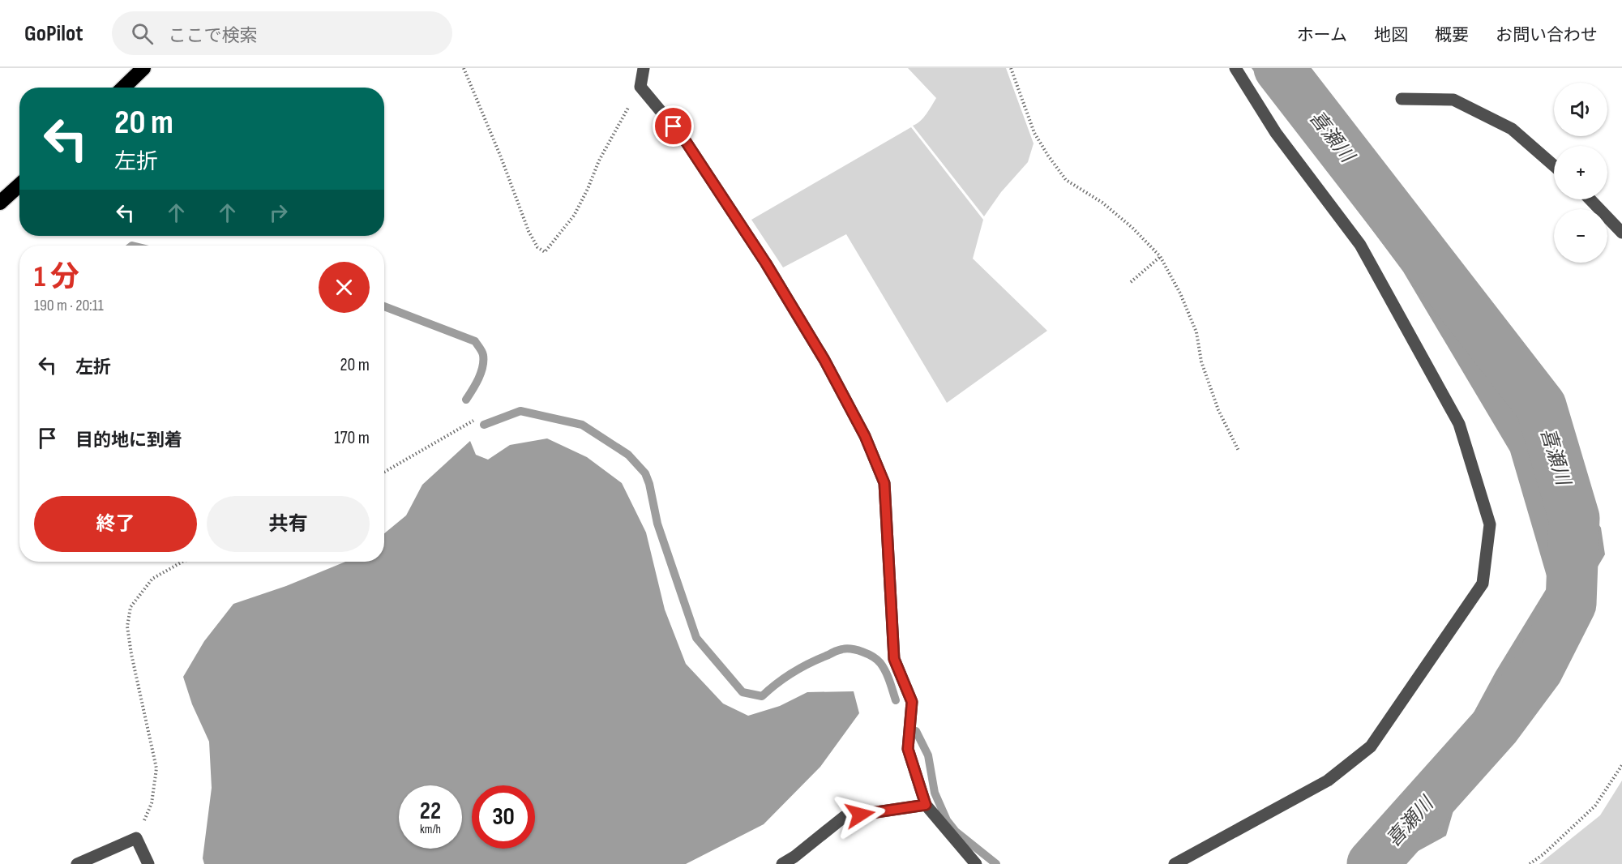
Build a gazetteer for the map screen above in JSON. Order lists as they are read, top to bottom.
{
  "water": ["喜瀬川"],
  "page": {
    "header": "GoPilot",
    "search": "ここで検索",
    "nav": [
      "ホーム",
      "地図",
      "概要",
      "お問い合わせ"
    ],
    "map_buttons": ["+", "−"],
    "turn": ["20 m", "左折"],
    "heading": ["1 分", "190 m · 20:11"],
    "list": [
      {
        "name": "左折",
        "value": "20 m"
      },
      {
        "name": "目的地に到着",
        "value": "170 m"
      }
    ],
    "buttons": ["終了", "共有"],
    "speed": "22 km/h",
    "limit": "30"
  }
}
